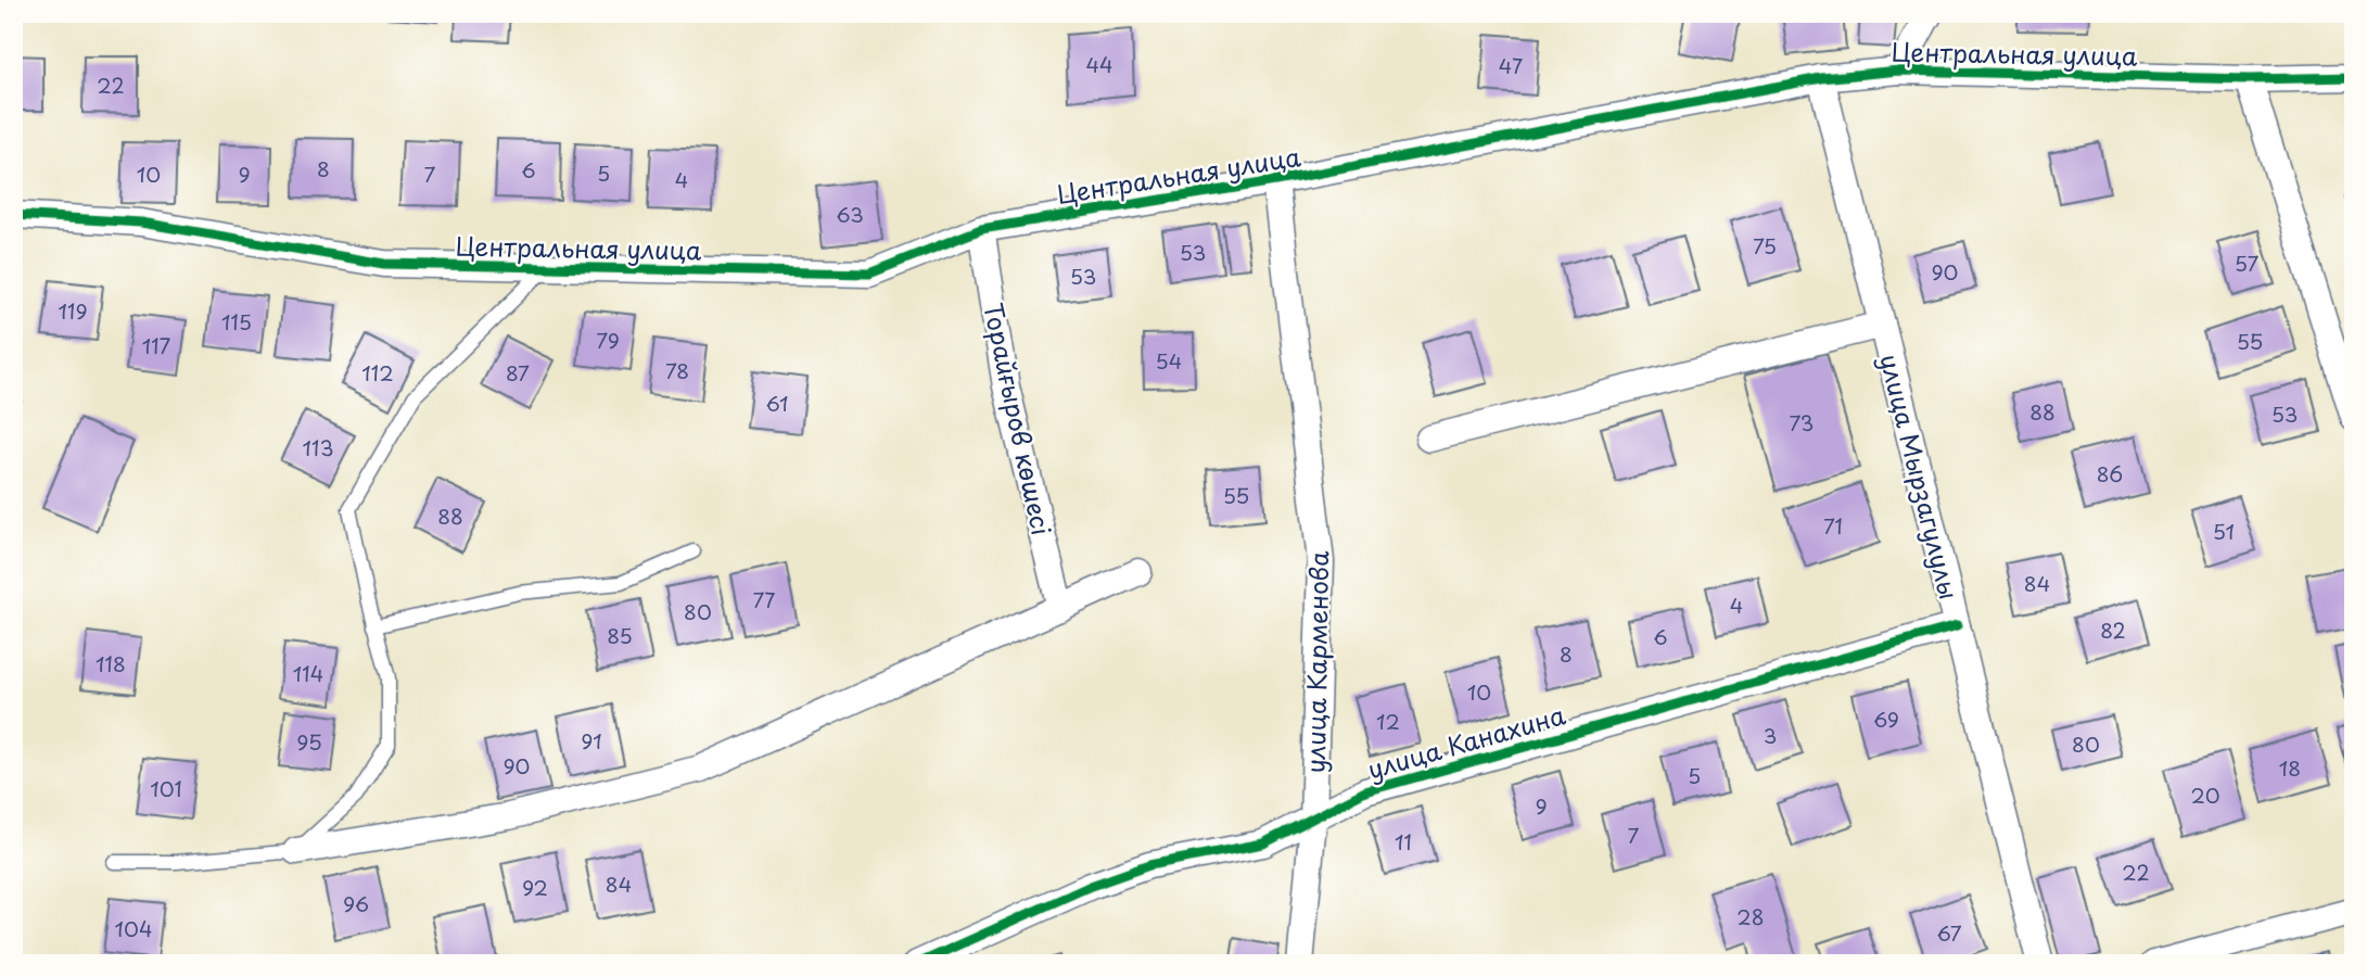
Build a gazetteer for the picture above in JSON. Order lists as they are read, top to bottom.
{
  "streets": {
    "street": [
      "Центральная улица",
      "Торайғыров көшесі",
      "улица Мырзагулулы",
      "улица Карменова",
      "улица Канахина"
    ]
  },
  "crossings": [
    ["Центральная улица", "Торайғыров көшесі"],
    ["Центральная улица", "улица Мырзагулулы"],
    ["Центральная улица", "улица Карменова"],
    ["улица Мырзагулулы", "улица Канахина"],
    ["улица Карменова", "улица Канахина"]
  ],
  "house_numbers": [
    "44",
    "47",
    "22",
    "8",
    "6",
    "5",
    "10",
    "9",
    "7",
    "4",
    "63",
    "75",
    "53",
    "57",
    "90",
    "53",
    "119",
    "115",
    "79",
    "55",
    "117",
    "54",
    "78",
    "112",
    "87",
    "61",
    "88",
    "53",
    "73",
    "113",
    "86",
    "55",
    "88",
    "71",
    "51",
    "84",
    "77",
    "4",
    "80",
    "82",
    "85",
    "6",
    "8",
    "118",
    "114",
    "10",
    "69",
    "12",
    "3",
    "91",
    "95",
    "80",
    "90",
    "18",
    "5",
    "101",
    "20",
    "9",
    "7",
    "11",
    "22",
    "84",
    "92",
    "96",
    "28",
    "104",
    "67"
  ]
}
